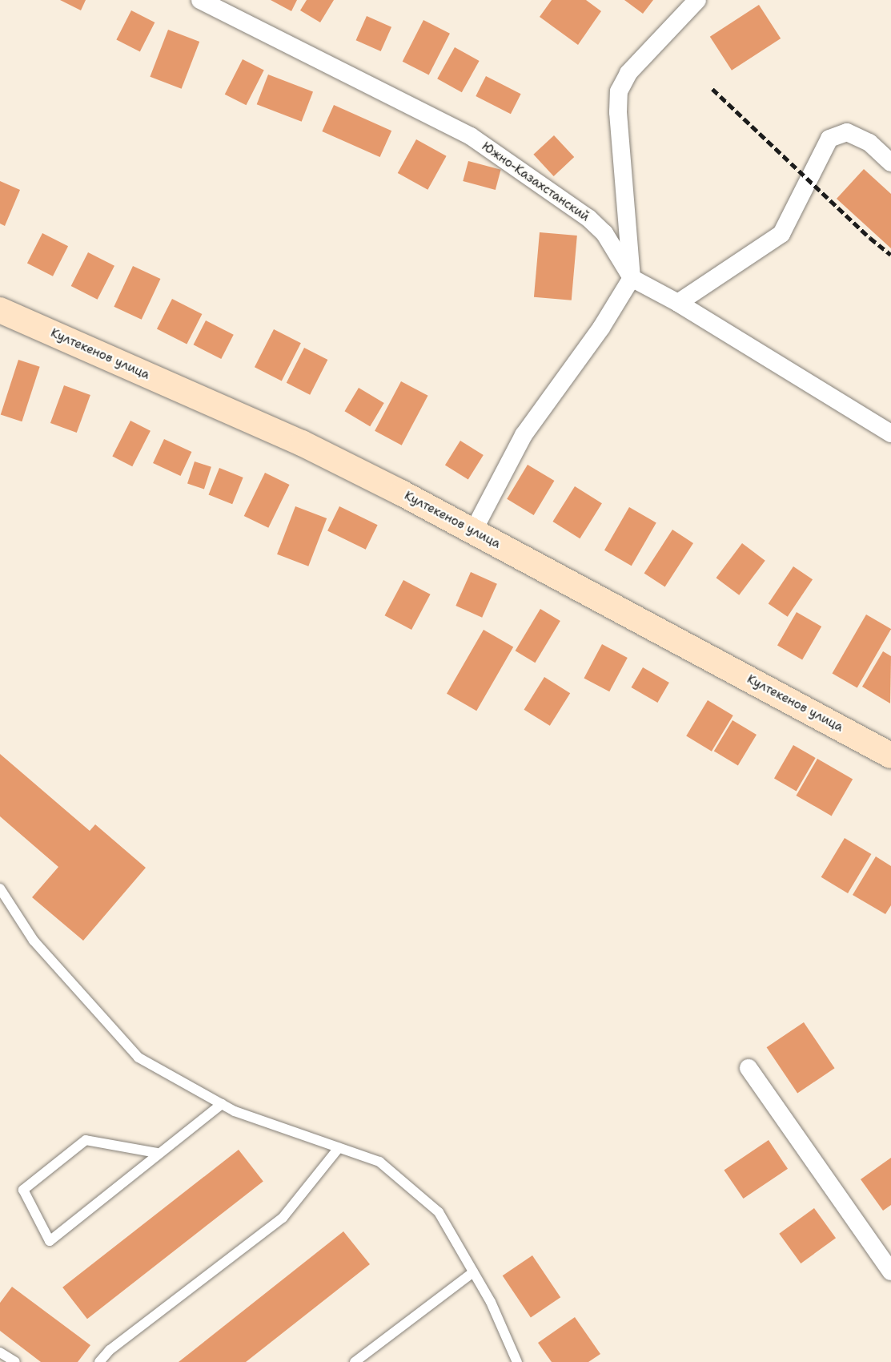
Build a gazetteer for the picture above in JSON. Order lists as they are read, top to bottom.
{
  "streets": {
    "street": ["Южно-Казахстанский", "Култекенов улица"]
  }
}
